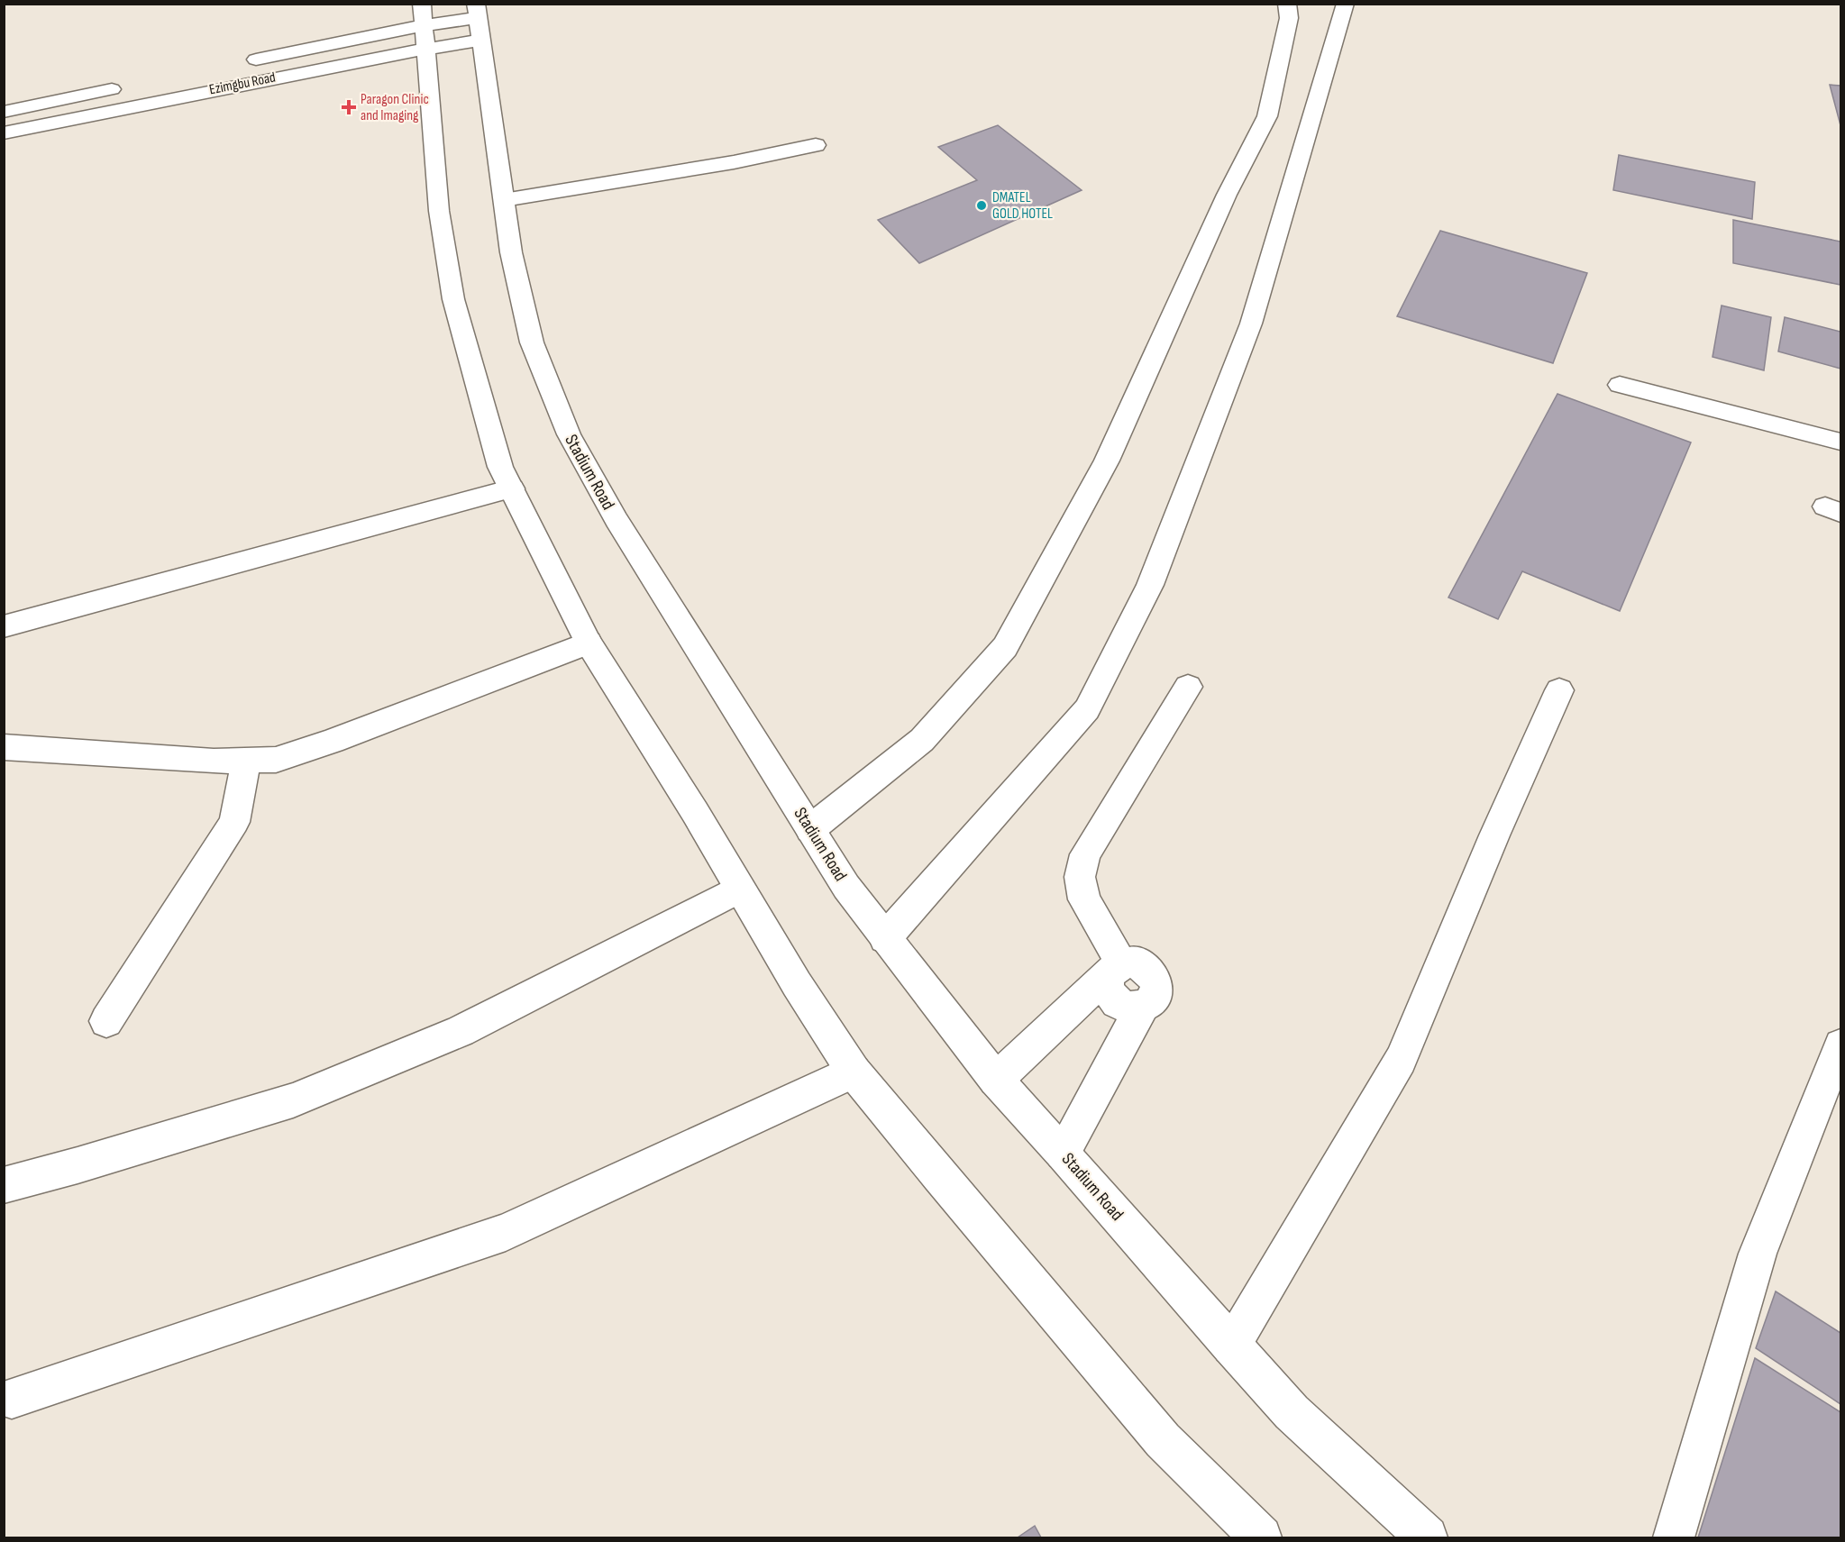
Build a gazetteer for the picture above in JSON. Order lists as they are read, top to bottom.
{
  "streets": {
    "main road": ["Ezimgbu Road", "Stadium Road"]
  },
  "crossings": [
    ["Ezimgbu Road", "Stadium Road"]
  ],
  "places": {
    "health": ["Paragon Clinic and Imaging"],
    "other": ["DMATEL GOLD HOTEL"]
  }
}
